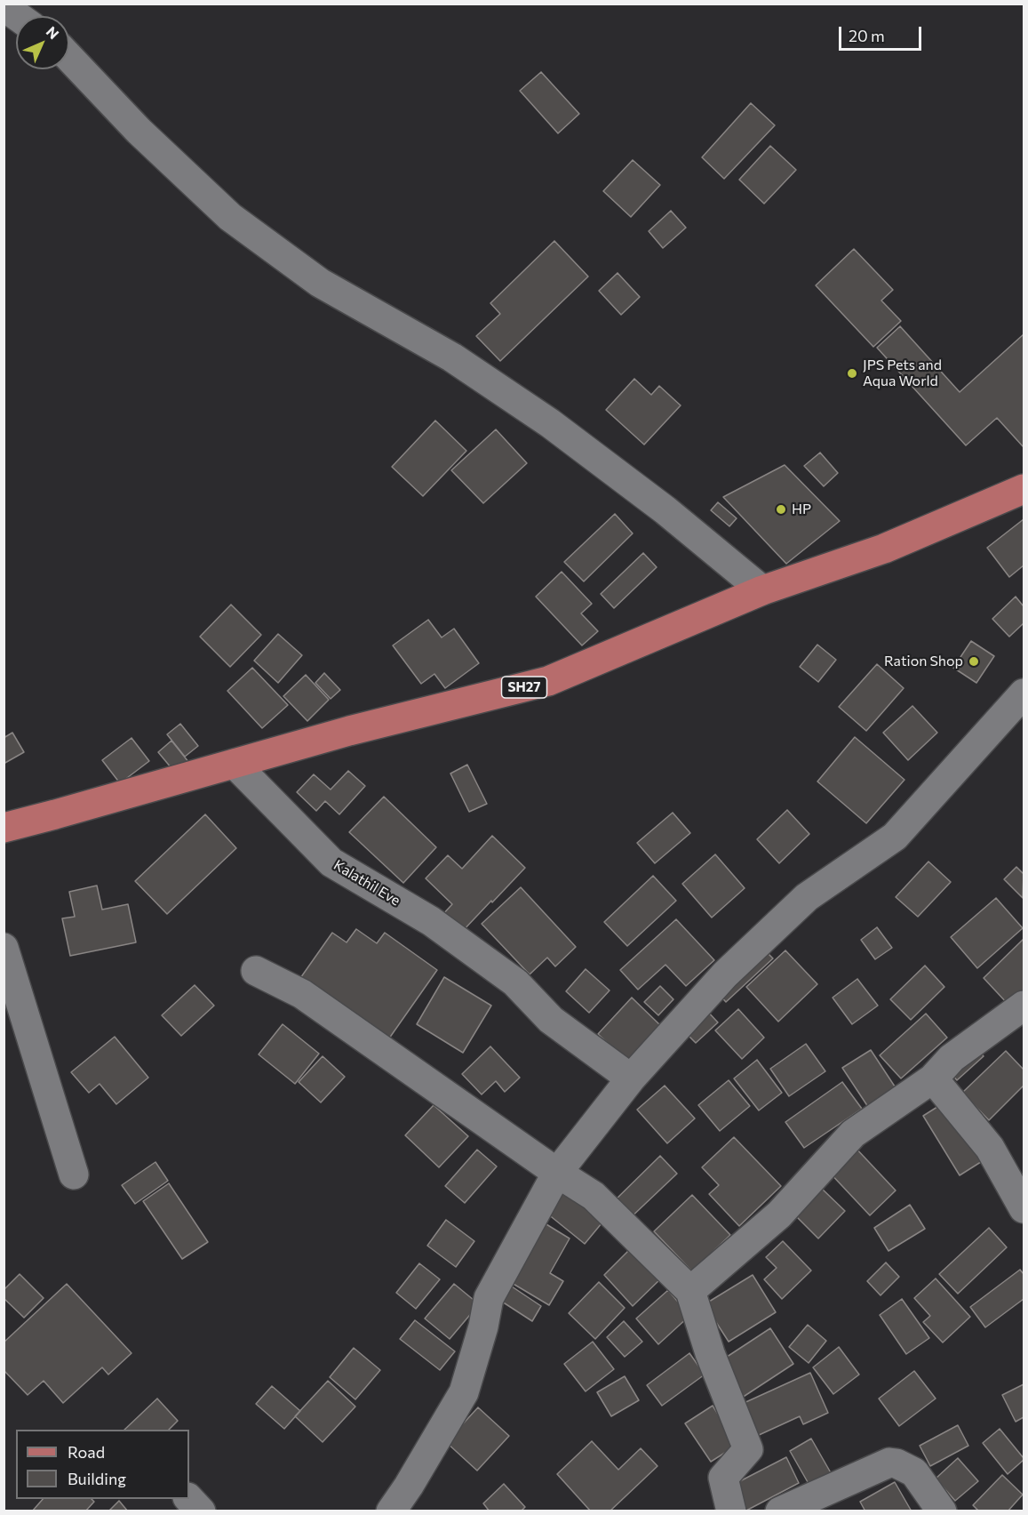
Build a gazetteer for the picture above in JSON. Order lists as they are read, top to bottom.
{
  "streets": {
    "main road": ["SH27"],
    "street": ["Kalathil Eve"]
  },
  "crossings": [
    ["SH27", "Kalathil Eve"]
  ],
  "places": ["JPS Pets and Aqua World", "HP", "Ration Shop"],
  "legend": ["Road", "Building"],
  "scale_bar": "20 m",
  "north": "top right"
}
